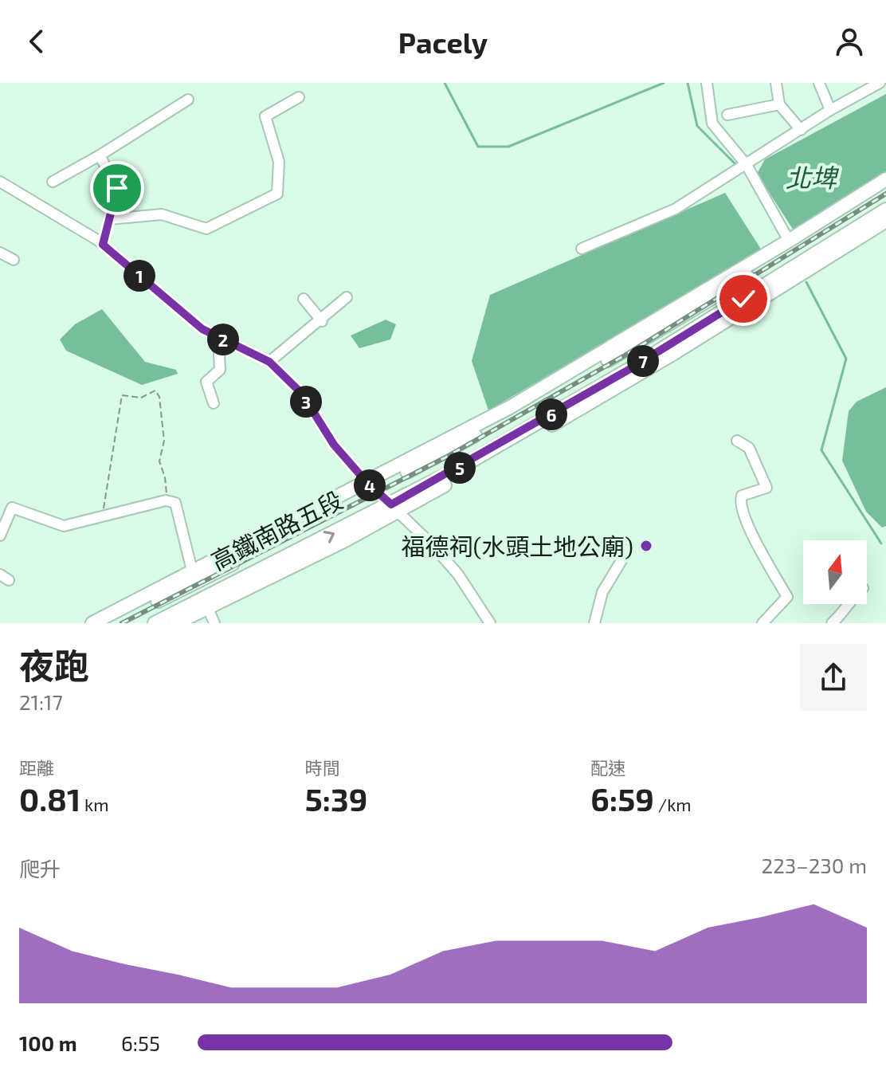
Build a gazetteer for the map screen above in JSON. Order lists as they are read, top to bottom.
{
  "streets": {
    "main road": ["高鐵南路五段"]
  },
  "water": ["北埤"],
  "places": ["福德祠(水頭土地公廟)"],
  "north": "top",
  "page": {
    "header": "Pacely",
    "pins": [
      "1",
      "2",
      "7",
      "3",
      "6",
      "5",
      "4"
    ],
    "heading": ["夜跑", "21:17"],
    "stats": [
      ["距離", "0.81 km"],
      ["時間", "5:39"],
      ["配速", "6:59 /km"]
    ],
    "chart": ["爬升", "223–230 m"],
    "list": [
      {
        "name": "100 m",
        "note": "6:55"
      }
    ]
  }
}
